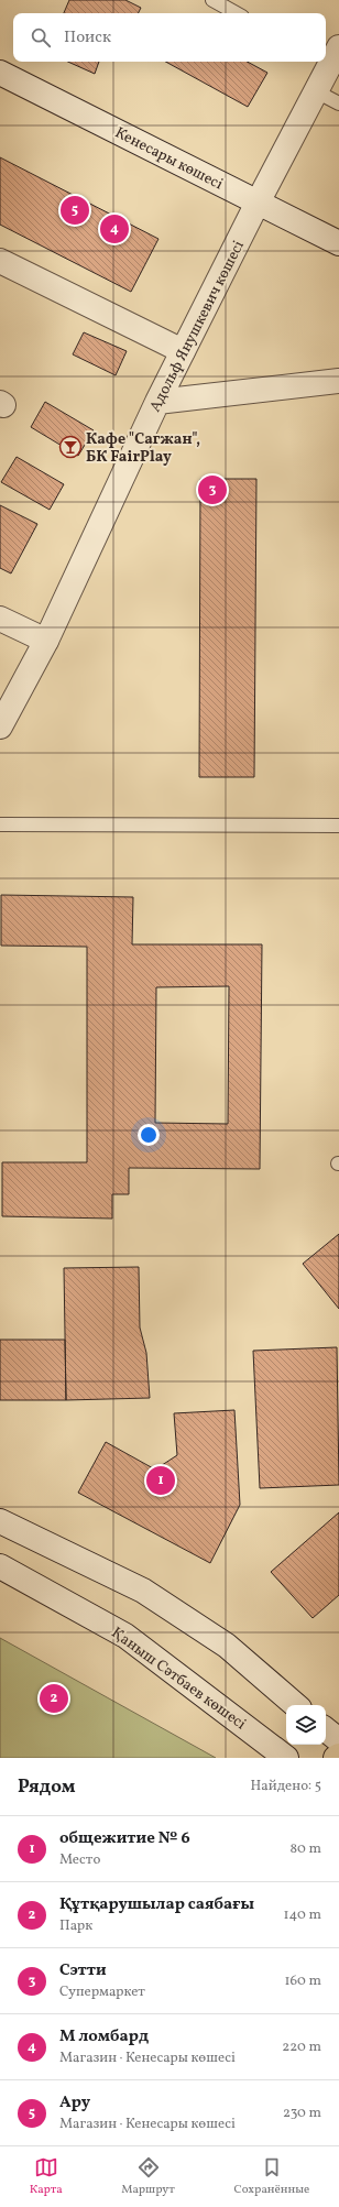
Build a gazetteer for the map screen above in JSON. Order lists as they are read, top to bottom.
{
  "streets": {
    "street": ["Кенесары көшесі", "Адольф Янушкевич көшесі", "Қаныш Сәтбаев көшесі"]
  },
  "crossings": [
    ["Кенесары көшесі", "Адольф Янушкевич көшесі"]
  ],
  "places": {
    "bar": ["Кафе \"Сагжан\", БК FairPlay"]
  },
  "page": {
    "search": "Поиск",
    "pins": [
      "5",
      "4",
      "3",
      "1",
      "2"
    ],
    "heading": ["Рядом", "Найдено: 5"],
    "list": [
      {
        "mark": "1",
        "name": "общежитие № 6",
        "note": "Место",
        "value": "80 m"
      },
      {
        "mark": "2",
        "name": "Құтқарушылар саябағы",
        "note": "Парк",
        "value": "140 m"
      },
      {
        "mark": "3",
        "name": "Сэтти",
        "note": "Супермаркет",
        "value": "160 m"
      },
      {
        "mark": "4",
        "name": "М ломбард",
        "note": "Магазин · Кенесары көшесі",
        "value": "220 m"
      },
      {
        "mark": "5",
        "name": "Ару",
        "note": "Магазин · Кенесары көшесі",
        "value": "230 m"
      }
    ],
    "nav": ["Карта", "Маршрут", "Сохранённые"]
  }
}
